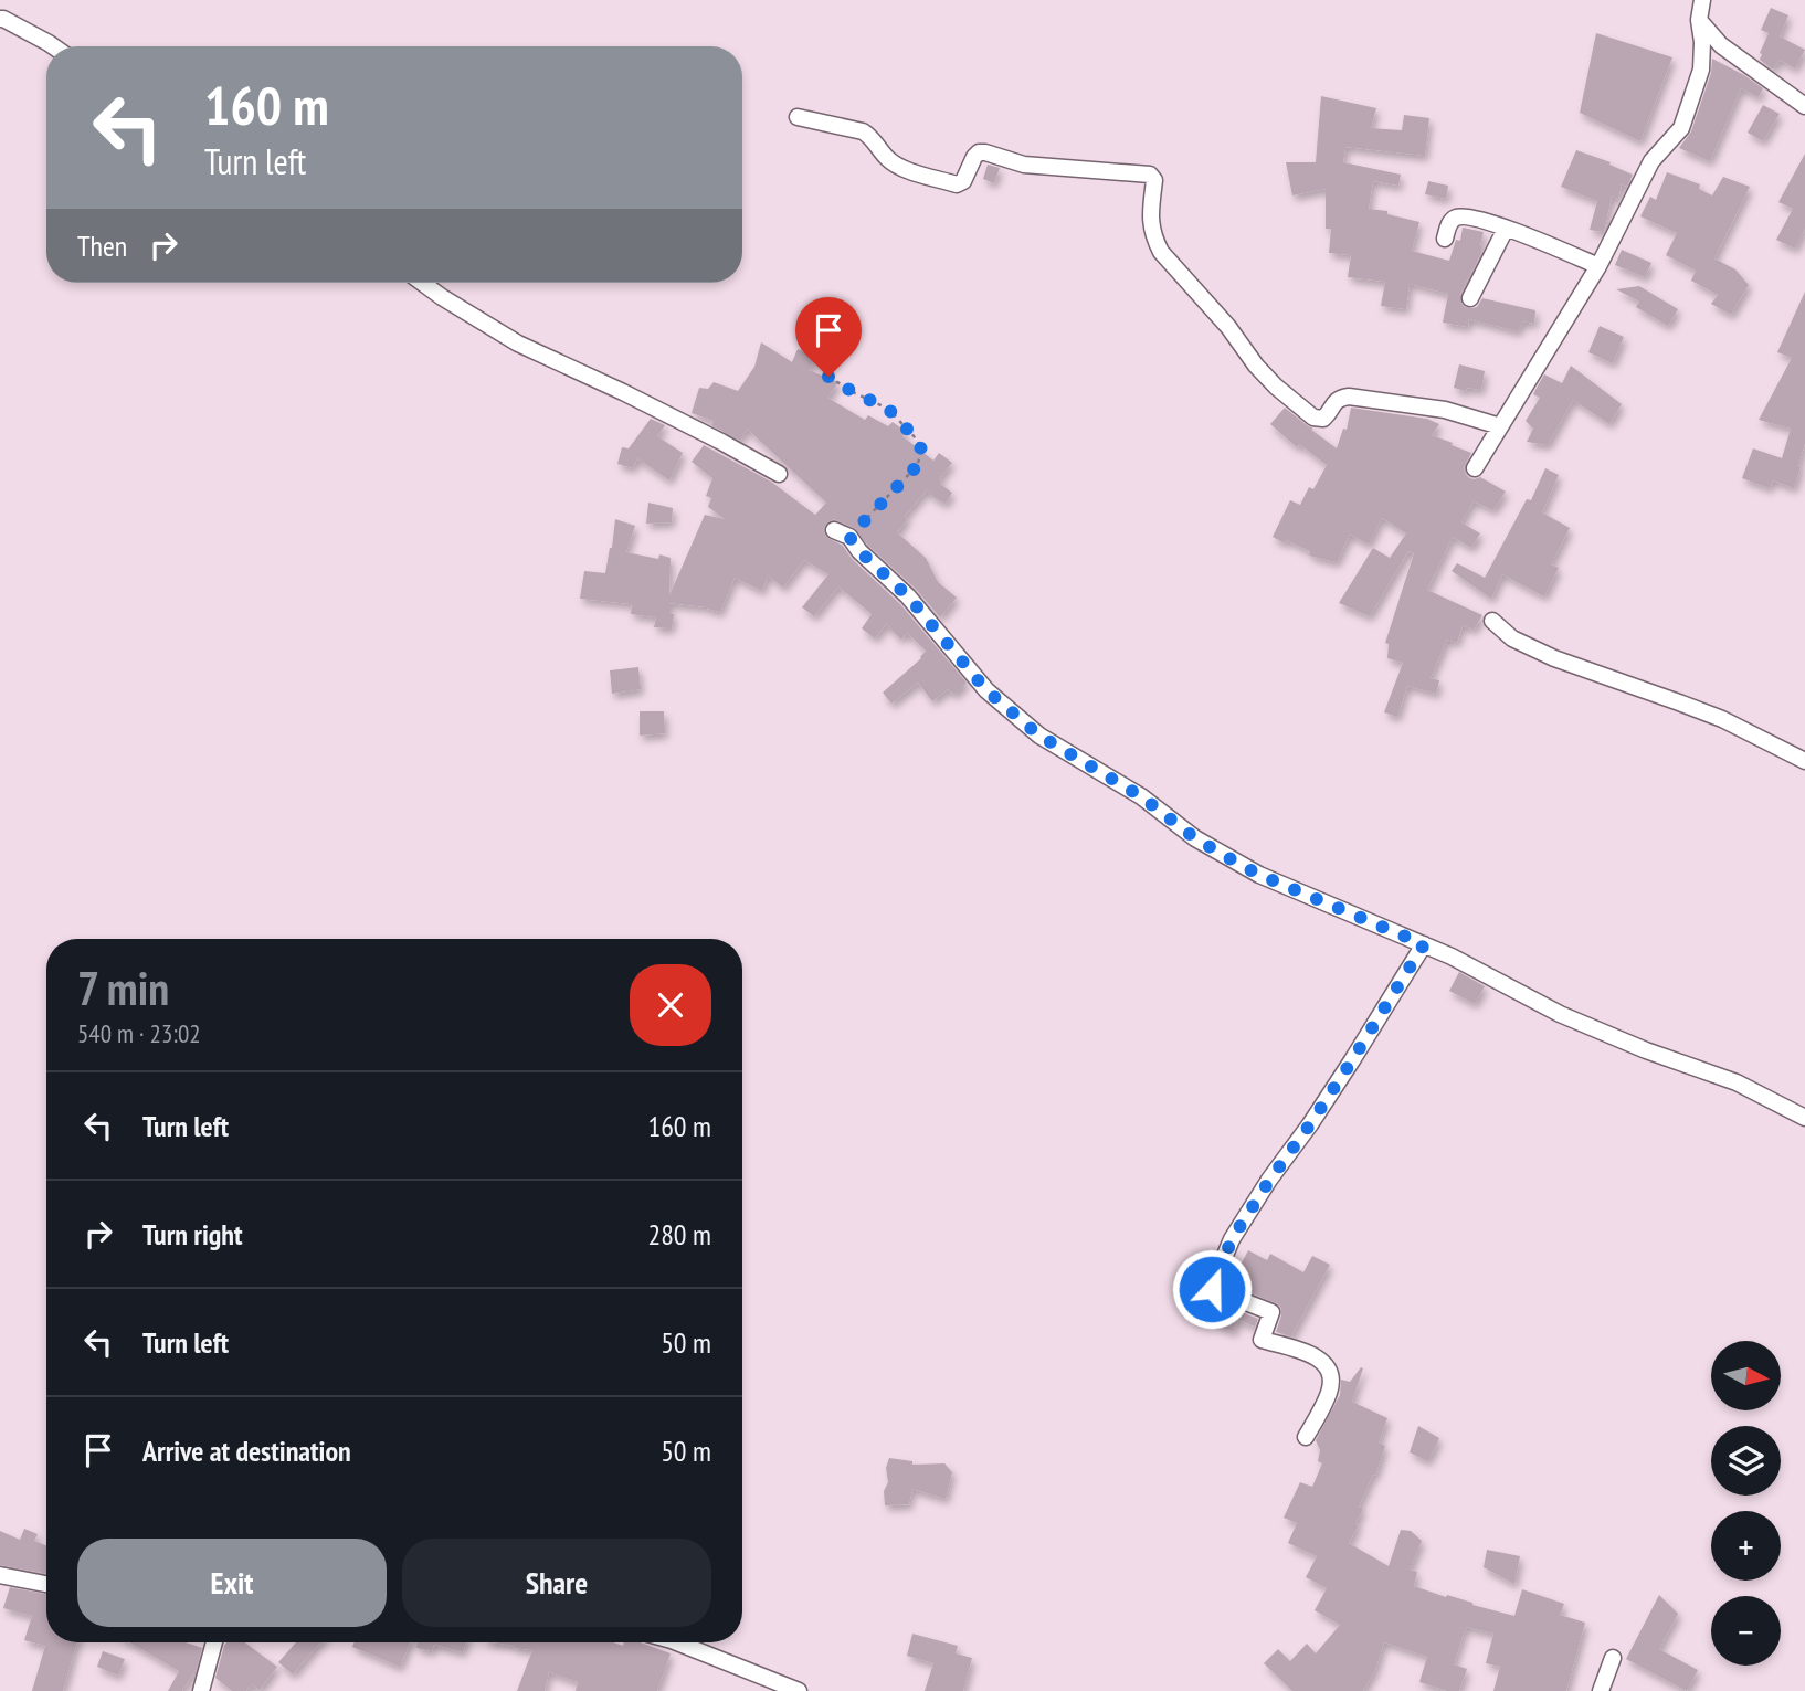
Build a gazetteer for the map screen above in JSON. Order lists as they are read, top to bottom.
{
  "north": "right",
  "page": {
    "turn": ["160 m", "Turn left"],
    "then": "Then",
    "heading": ["7 min", "540 m · 23:02"],
    "list": [
      {
        "name": "Turn left",
        "value": "160 m"
      },
      {
        "name": "Turn right",
        "value": "280 m"
      },
      {
        "name": "Turn left",
        "value": "50 m"
      },
      {
        "name": "Arrive at destination",
        "value": "50 m"
      }
    ],
    "map_buttons": ["+", "−"],
    "buttons": ["Exit", "Share"]
  }
}
